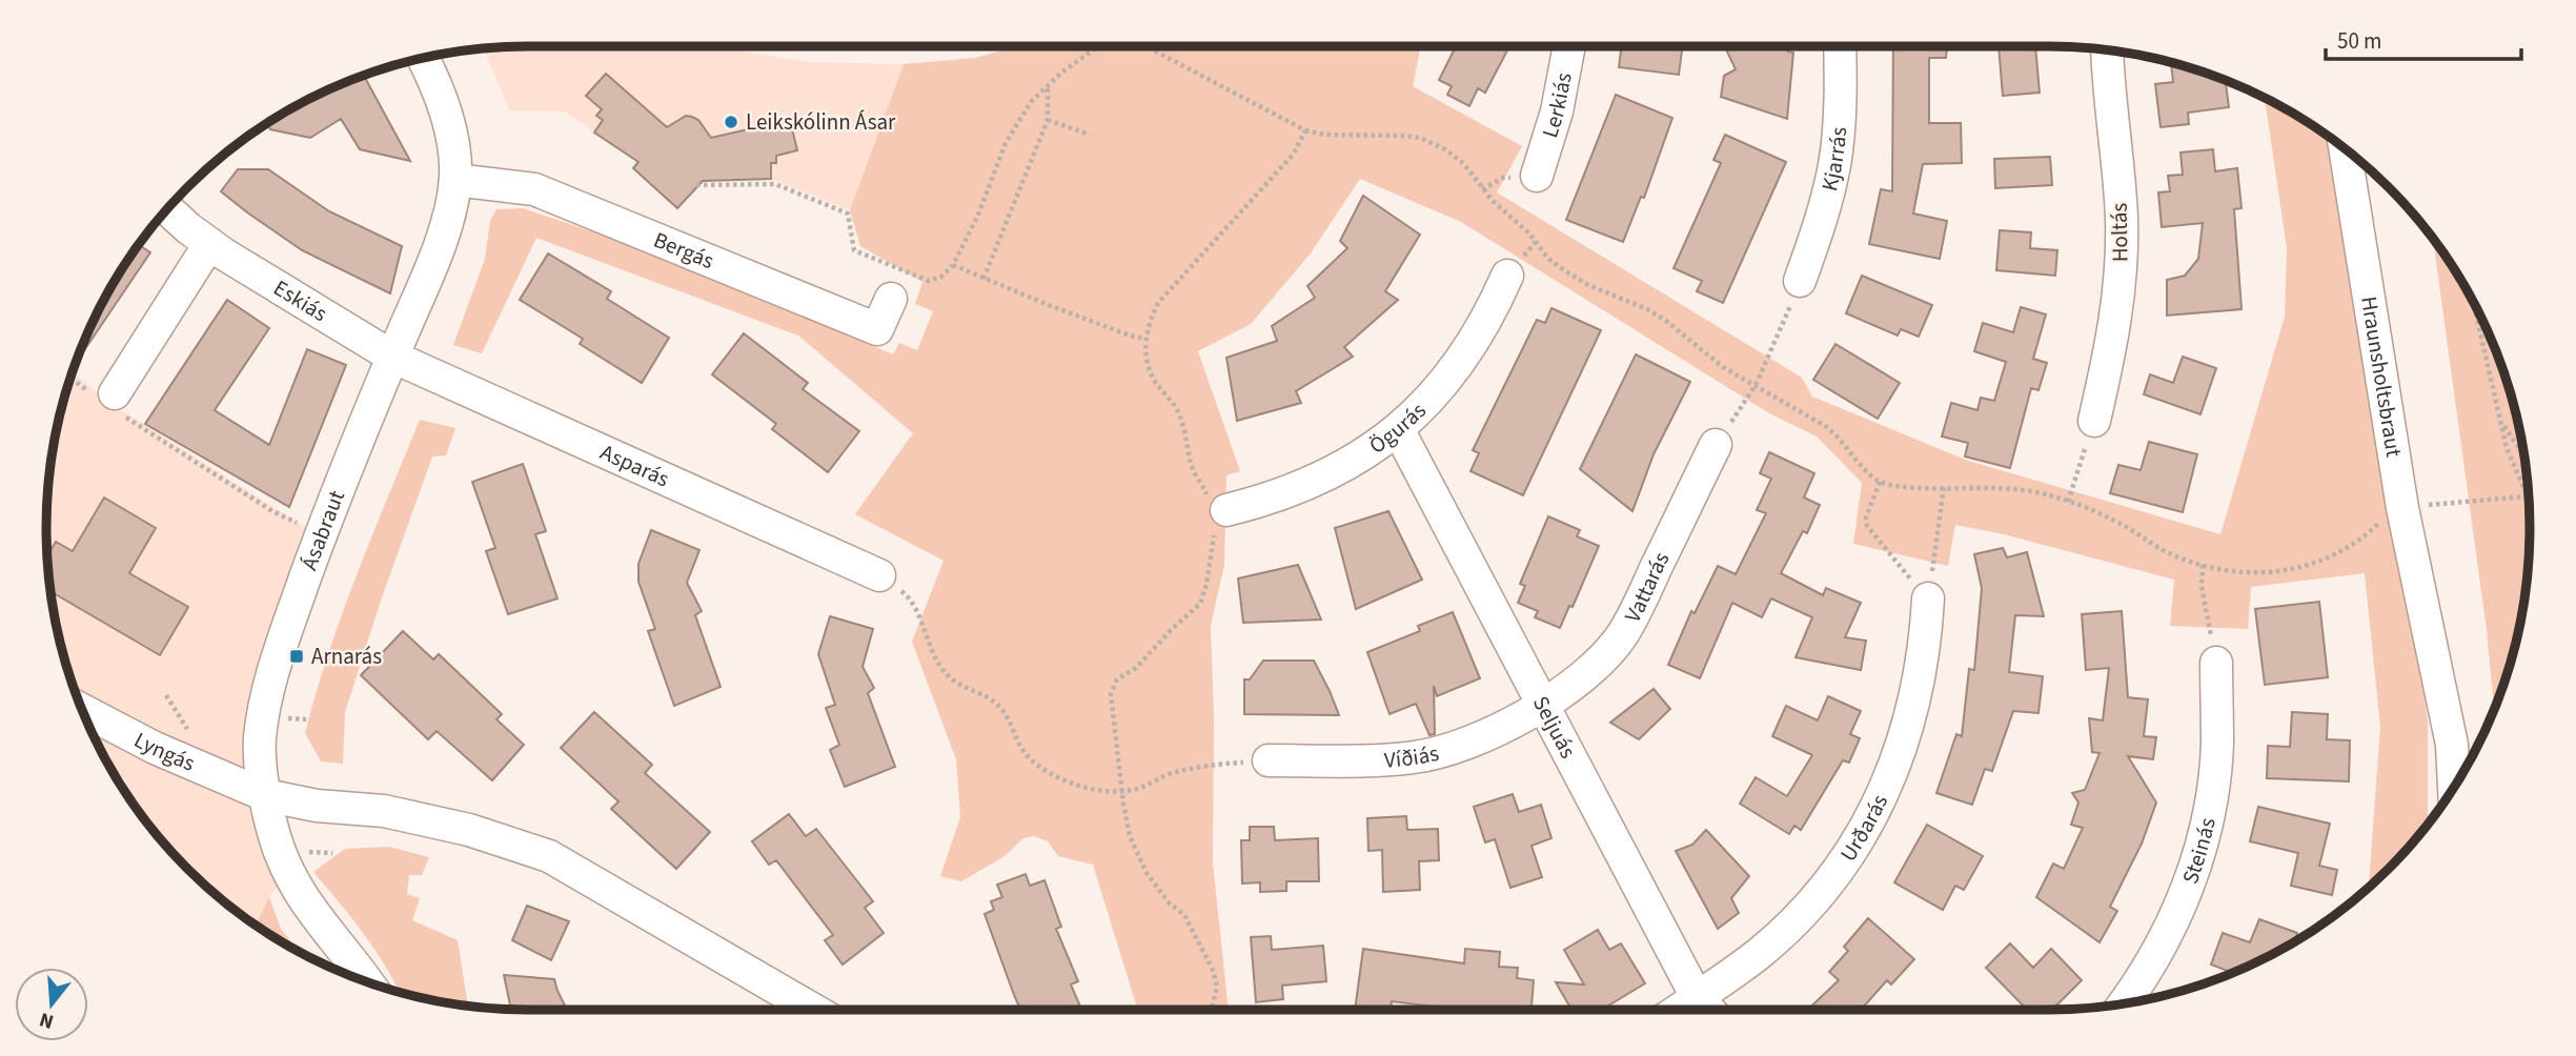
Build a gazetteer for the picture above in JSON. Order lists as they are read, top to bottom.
{
  "streets": {
    "street": [
      "Lerkiás",
      "Kjarrás",
      "Holtás",
      "Bergás",
      "Eskiás",
      "Hraunsholtsbraut",
      "Ögurás",
      "Asparás",
      "Ásabraut",
      "Vattarás",
      "Seljuás",
      "Lyngás",
      "Víðiás",
      "Urðarás",
      "Steinás"
    ]
  },
  "crossings": [
    ["Bergás", "Ásabraut"],
    ["Eskiás", "Asparás"],
    ["Eskiás", "Ásabraut"],
    ["Ögurás", "Seljuás"],
    ["Asparás", "Ásabraut"],
    ["Ásabraut", "Lyngás"],
    ["Vattarás", "Seljuás"],
    ["Vattarás", "Víðiás"],
    ["Seljuás", "Víðiás"],
    ["Seljuás", "Urðarás"]
  ],
  "places": {
    "other": ["Leikskólinn Ásar"],
    "transit": ["Arnarás"]
  },
  "scale_bar": "50 m",
  "north": "bottom"
}
